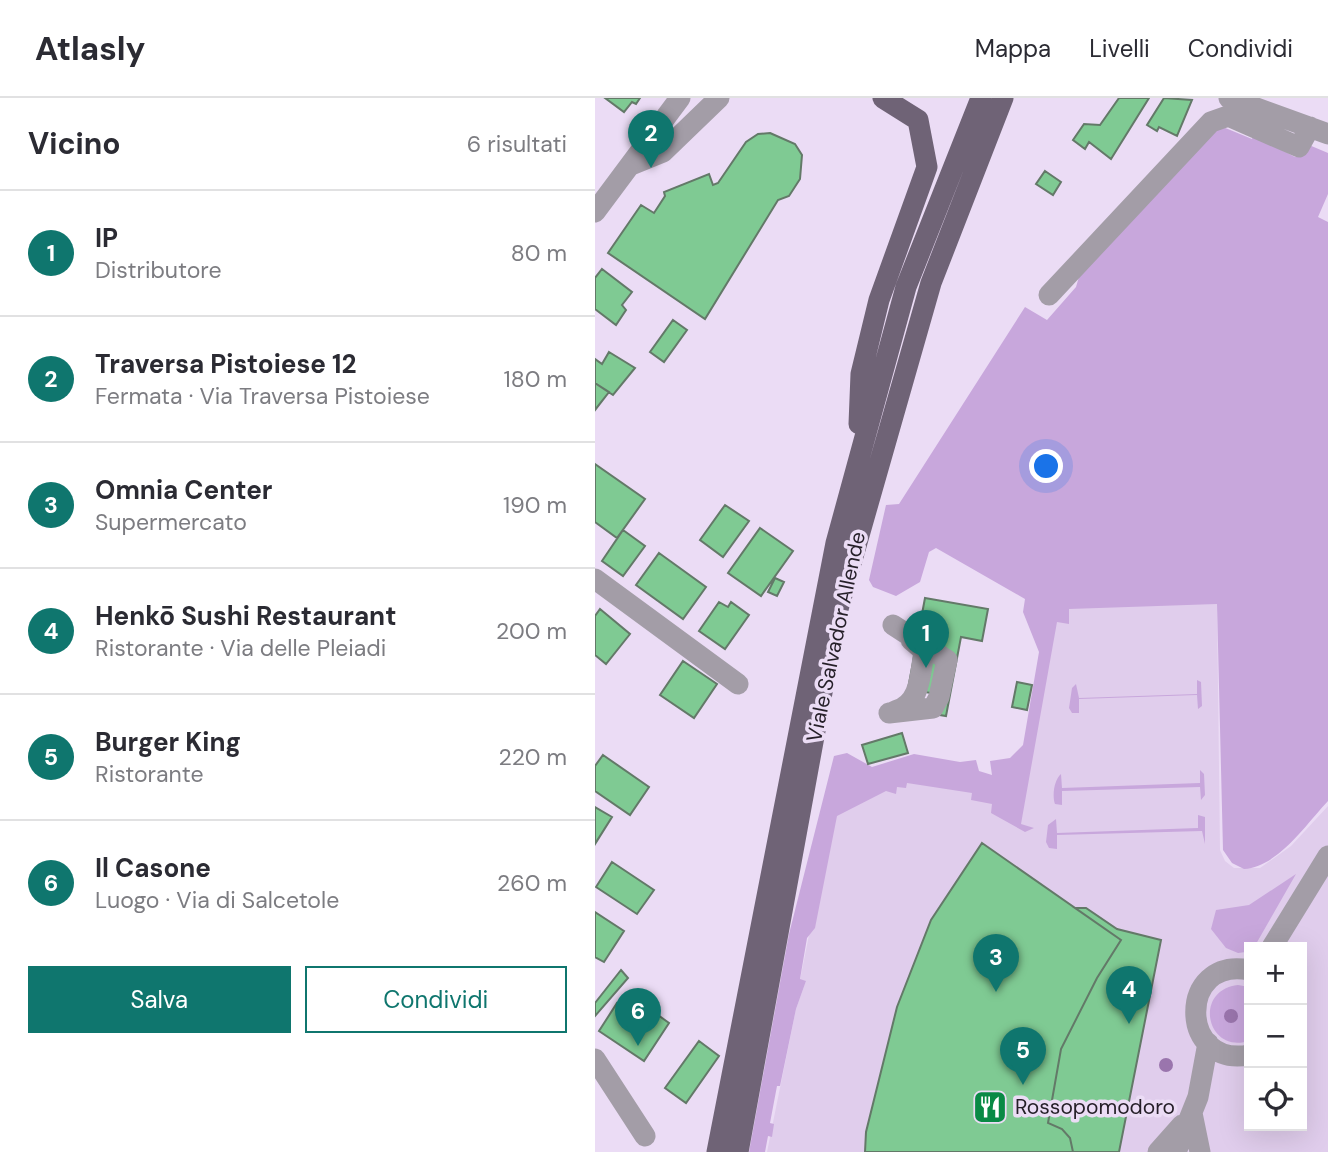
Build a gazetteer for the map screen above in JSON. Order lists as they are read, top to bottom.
{
  "streets": {
    "main road": ["Viale Salvador Allende"]
  },
  "places": {
    "restaurant": ["Rossopomodoro"]
  },
  "page": {
    "header": "Atlasly",
    "nav": ["Mappa", "Livelli", "Condividi"],
    "heading": ["Vicino", "6 risultati"],
    "pins": [
      "2",
      "1",
      "3",
      "4",
      "6",
      "5"
    ],
    "list": [
      {
        "mark": "1",
        "name": "IP",
        "note": "Distributore",
        "value": "80 m"
      },
      {
        "mark": "2",
        "name": "Traversa Pistoiese 12",
        "note": "Fermata · Via Traversa Pistoiese",
        "value": "180 m"
      },
      {
        "mark": "3",
        "name": "Omnia Center",
        "note": "Supermercato",
        "value": "190 m"
      },
      {
        "mark": "4",
        "name": "Henkō Sushi Restaurant",
        "note": "Ristorante · Via delle Pleiadi",
        "value": "200 m"
      },
      {
        "mark": "5",
        "name": "Burger King",
        "note": "Ristorante",
        "value": "220 m"
      },
      {
        "mark": "6",
        "name": "Il Casone",
        "note": "Luogo · Via di Salcetole",
        "value": "260 m"
      }
    ],
    "map_buttons": ["+", "−"],
    "buttons": ["Salva", "Condividi"]
  }
}
